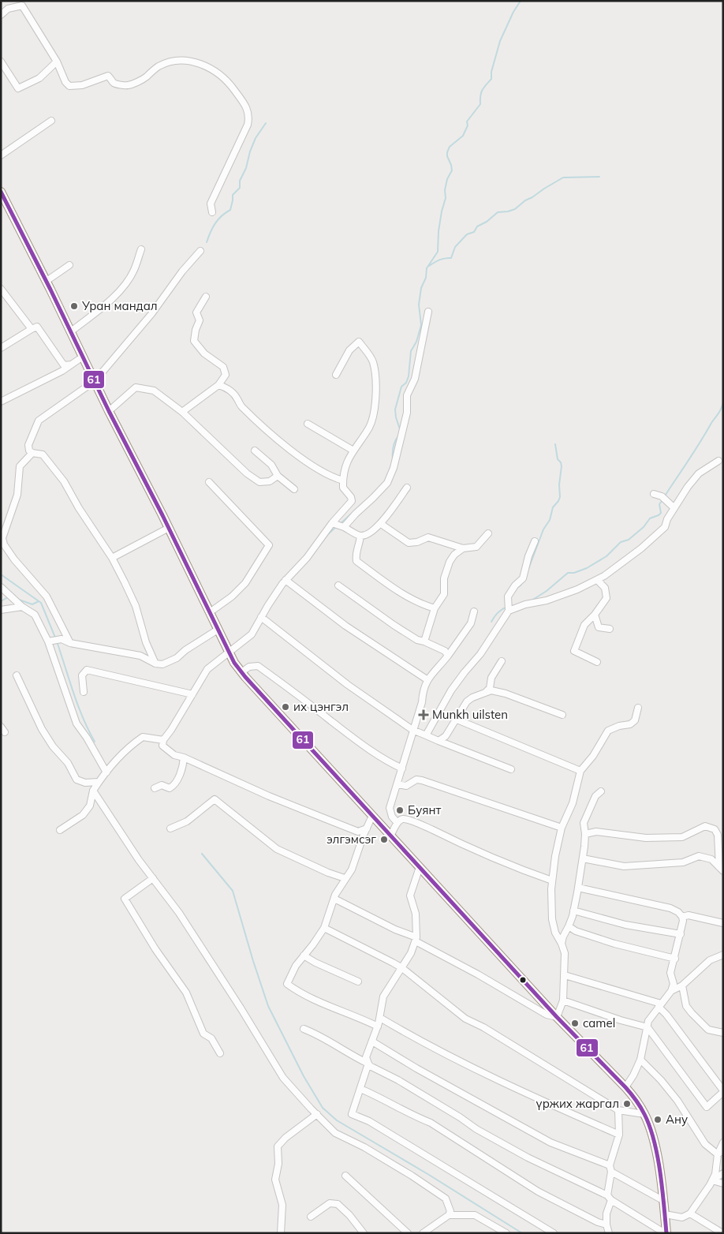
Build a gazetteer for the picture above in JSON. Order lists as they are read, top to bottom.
{
  "places": {
    "other": [
      "Уран мандал",
      "их цэнгэл",
      "Буянт",
      "элгэмсэг",
      "camel",
      "үржих жаргал",
      "Ану"
    ],
    "health": ["Munkh uilsten"]
  },
  "lines": ["transit line 61"]
}
